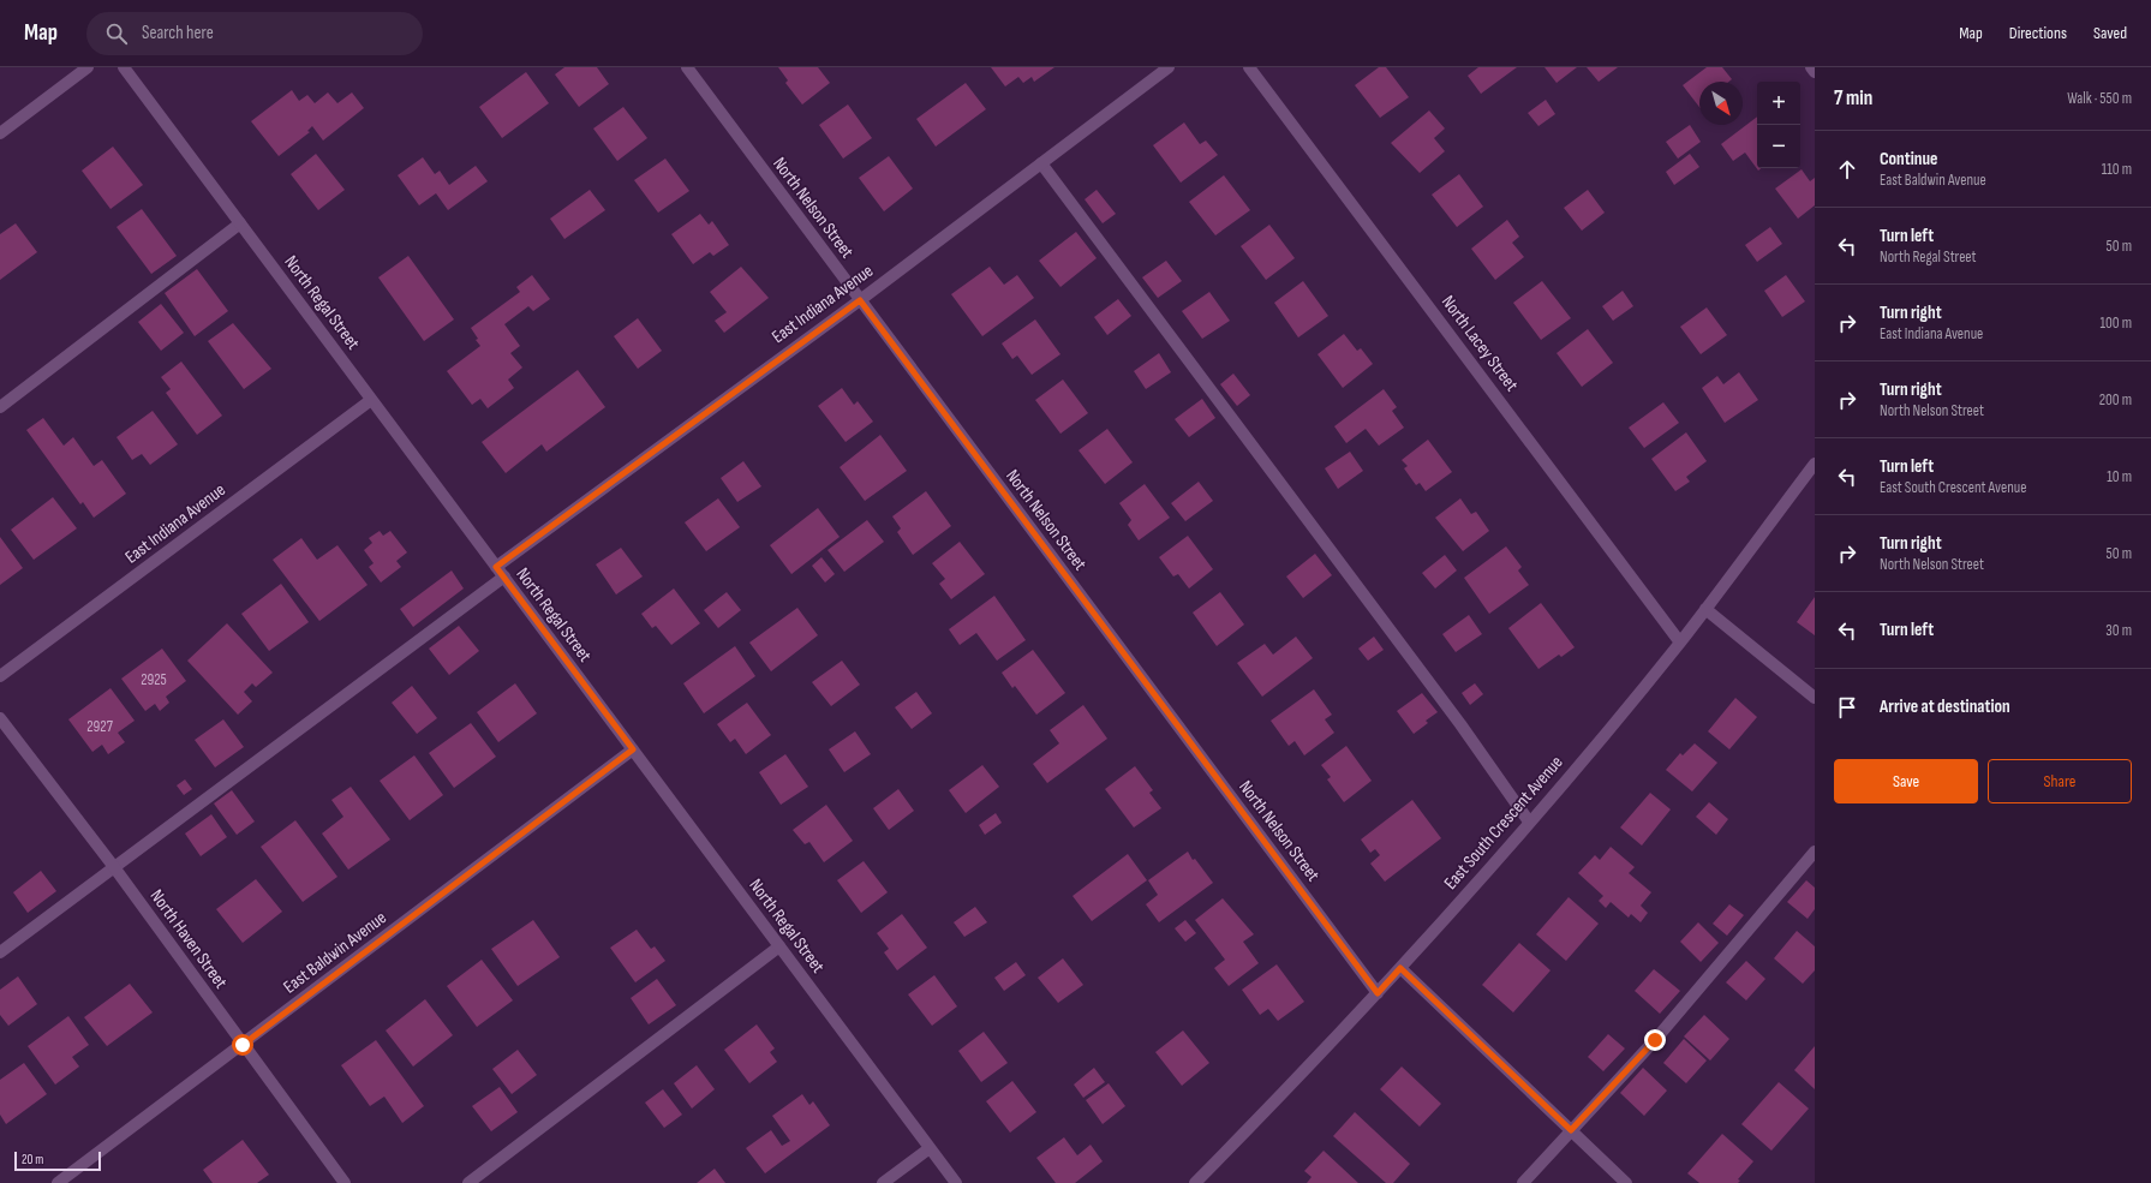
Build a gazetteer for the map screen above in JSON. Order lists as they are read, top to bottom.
{
  "streets": {
    "street": [
      "North Nelson Street",
      "North Regal Street",
      "East Indiana Avenue",
      "North Lacey Street",
      "East South Crescent Avenue",
      "North Haven Street",
      "East Baldwin Avenue"
    ]
  },
  "crossings": [
    ["North Nelson Street", "East Indiana Avenue"],
    ["North Nelson Street", "East South Crescent Avenue"],
    ["North Regal Street", "East Indiana Avenue"],
    ["North Regal Street", "East Baldwin Avenue"],
    ["North Lacey Street", "East South Crescent Avenue"],
    ["North Haven Street", "East Baldwin Avenue"]
  ],
  "house_numbers": ["2925", "2927"],
  "scale_bar": "20 m",
  "north": "bottom right",
  "page": {
    "header": "Map",
    "search": "Search here",
    "nav": ["Map", "Directions", "Saved"],
    "heading": ["7 min", "Walk · 550 m"],
    "map_buttons": ["+", "−"],
    "list": [
      ["Continue", "East Baldwin Avenue", "110 m"],
      ["Turn left", "North Regal Street", "50 m"],
      ["Turn right", "East Indiana Avenue", "100 m"],
      ["Turn right", "North Nelson Street", "200 m"],
      ["Turn left", "East South Crescent Avenue", "10 m"],
      ["Turn right", "North Nelson Street", "50 m"],
      ["Turn left", "30 m"],
      "Arrive at destination"
    ],
    "buttons": ["Save", "Share"],
    "scale": "20 m"
  }
}
